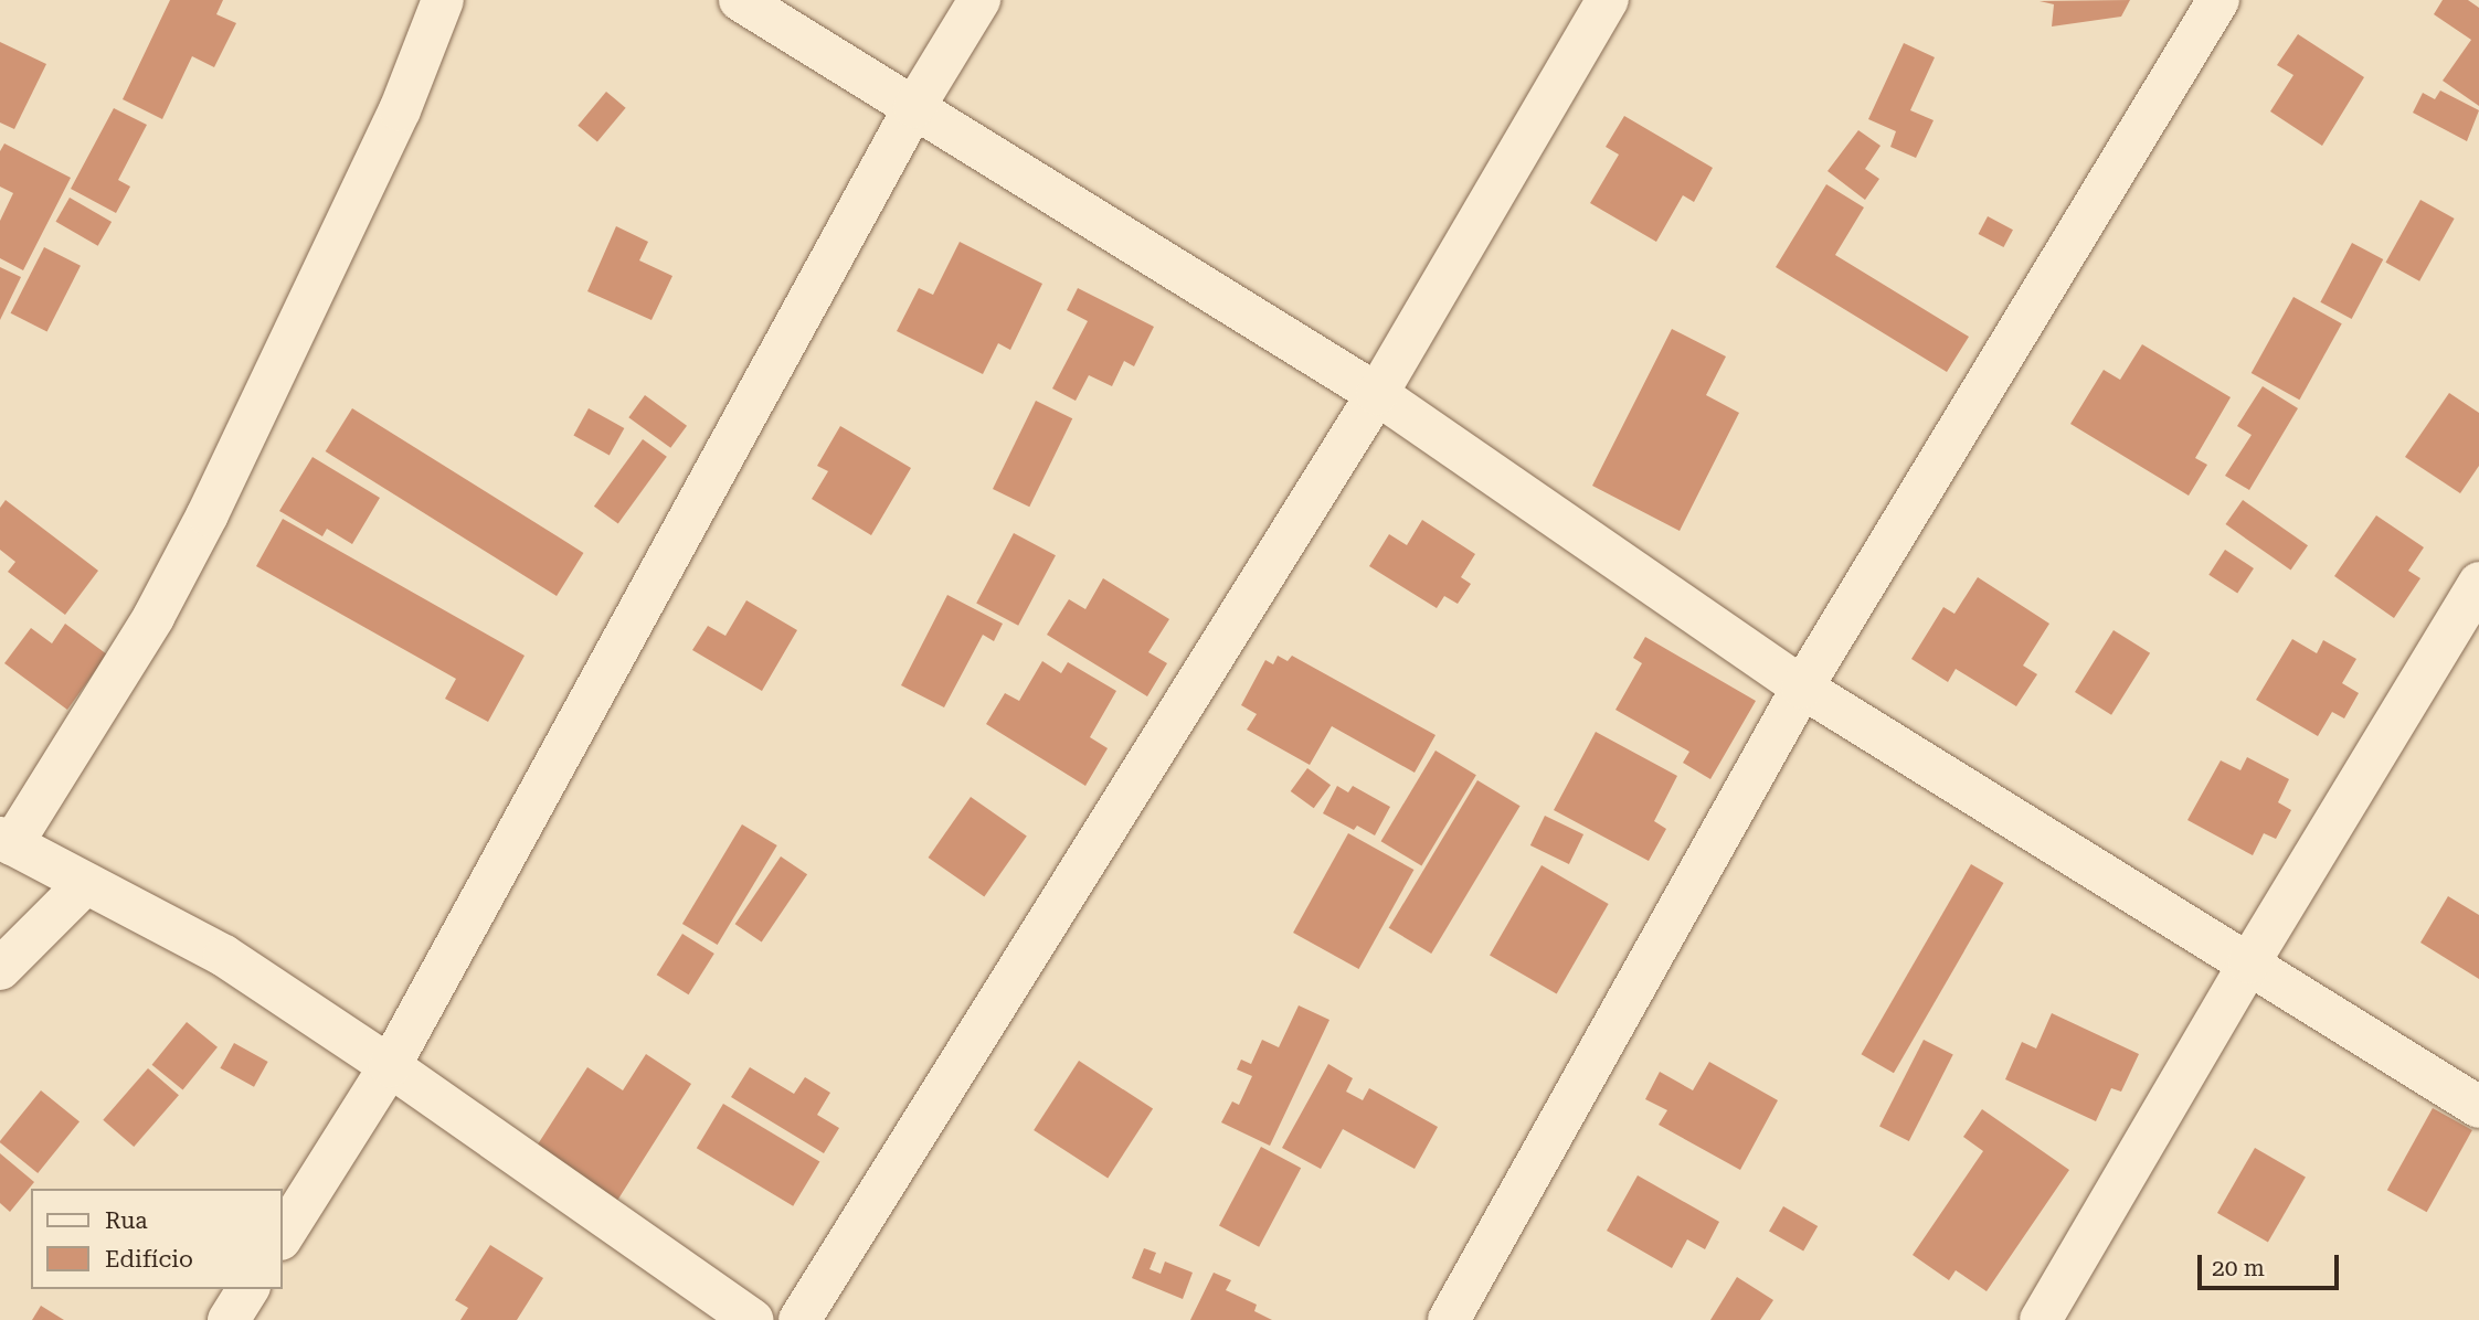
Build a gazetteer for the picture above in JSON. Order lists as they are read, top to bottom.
{
  "legend": ["Rua", "Edifício"],
  "scale_bar": "20 m"
}
